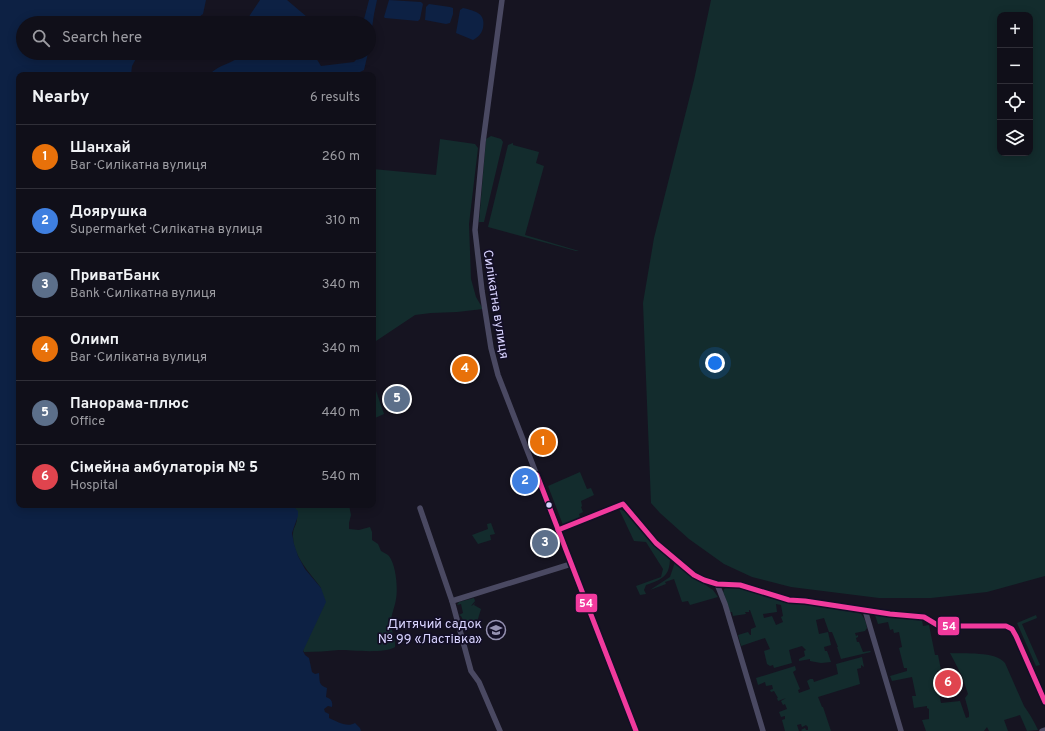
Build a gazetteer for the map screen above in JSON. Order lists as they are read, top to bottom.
{
  "streets": {
    "street": ["Силікатна вулиця"]
  },
  "places": {
    "school or university": ["Дитячий садок № 99 «Ластівка»"]
  },
  "lines": ["transit line 54"],
  "page": {
    "map_buttons": ["+", "−"],
    "search": "Search here",
    "heading": ["Nearby", "6 results"],
    "list": [
      {
        "mark": "1",
        "name": "Шанхай",
        "note": "Bar · Силікатна вулиця",
        "value": "260 m"
      },
      {
        "mark": "2",
        "name": "Доярушка",
        "note": "Supermarket · Силікатна вулиця",
        "value": "310 m"
      },
      {
        "mark": "3",
        "name": "ПриватБанк",
        "note": "Bank · Силікатна вулиця",
        "value": "340 m"
      },
      {
        "mark": "4",
        "name": "Олимп",
        "note": "Bar · Силікатна вулиця",
        "value": "340 m"
      },
      {
        "mark": "5",
        "name": "Панорама-плюс",
        "note": "Office",
        "value": "440 m"
      },
      {
        "mark": "6",
        "name": "Сімейна амбулаторія № 5",
        "note": "Hospital",
        "value": "540 m"
      }
    ],
    "pins": [
      "4",
      "5",
      "1",
      "2",
      "3",
      "6"
    ]
  }
}
